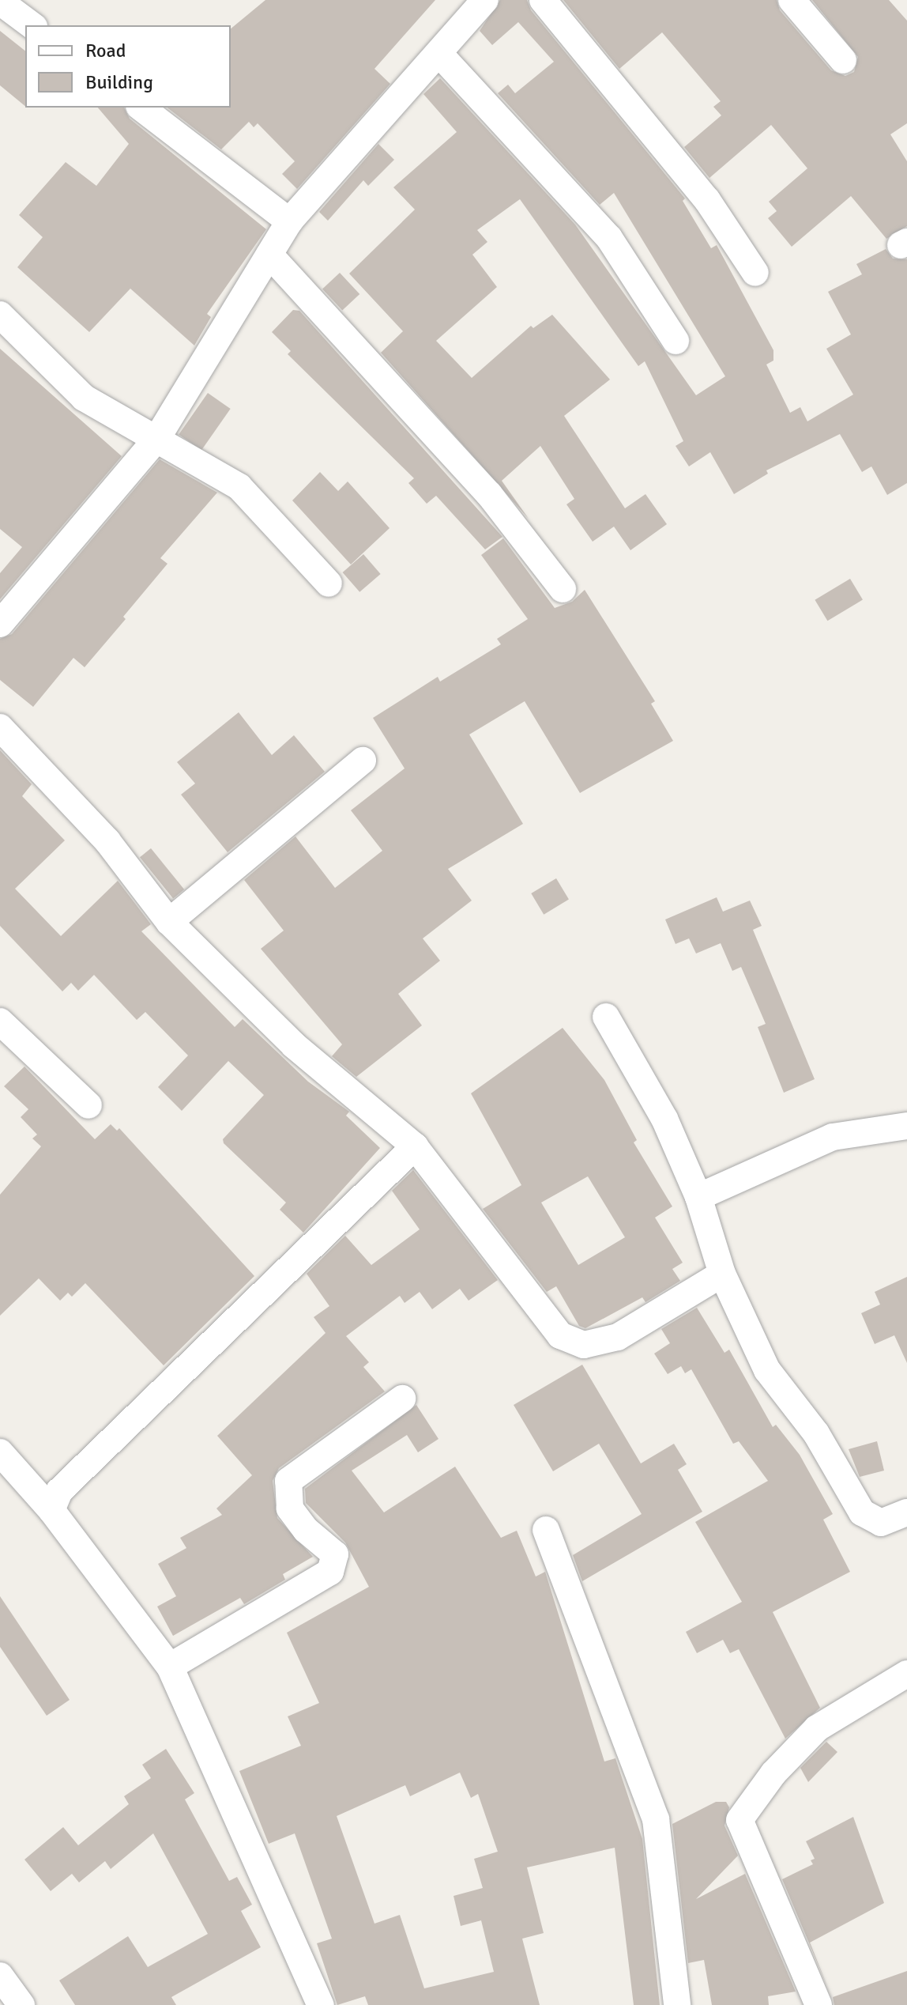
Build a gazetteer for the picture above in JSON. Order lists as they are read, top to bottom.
{
  "legend": ["Road", "Building"]
}
